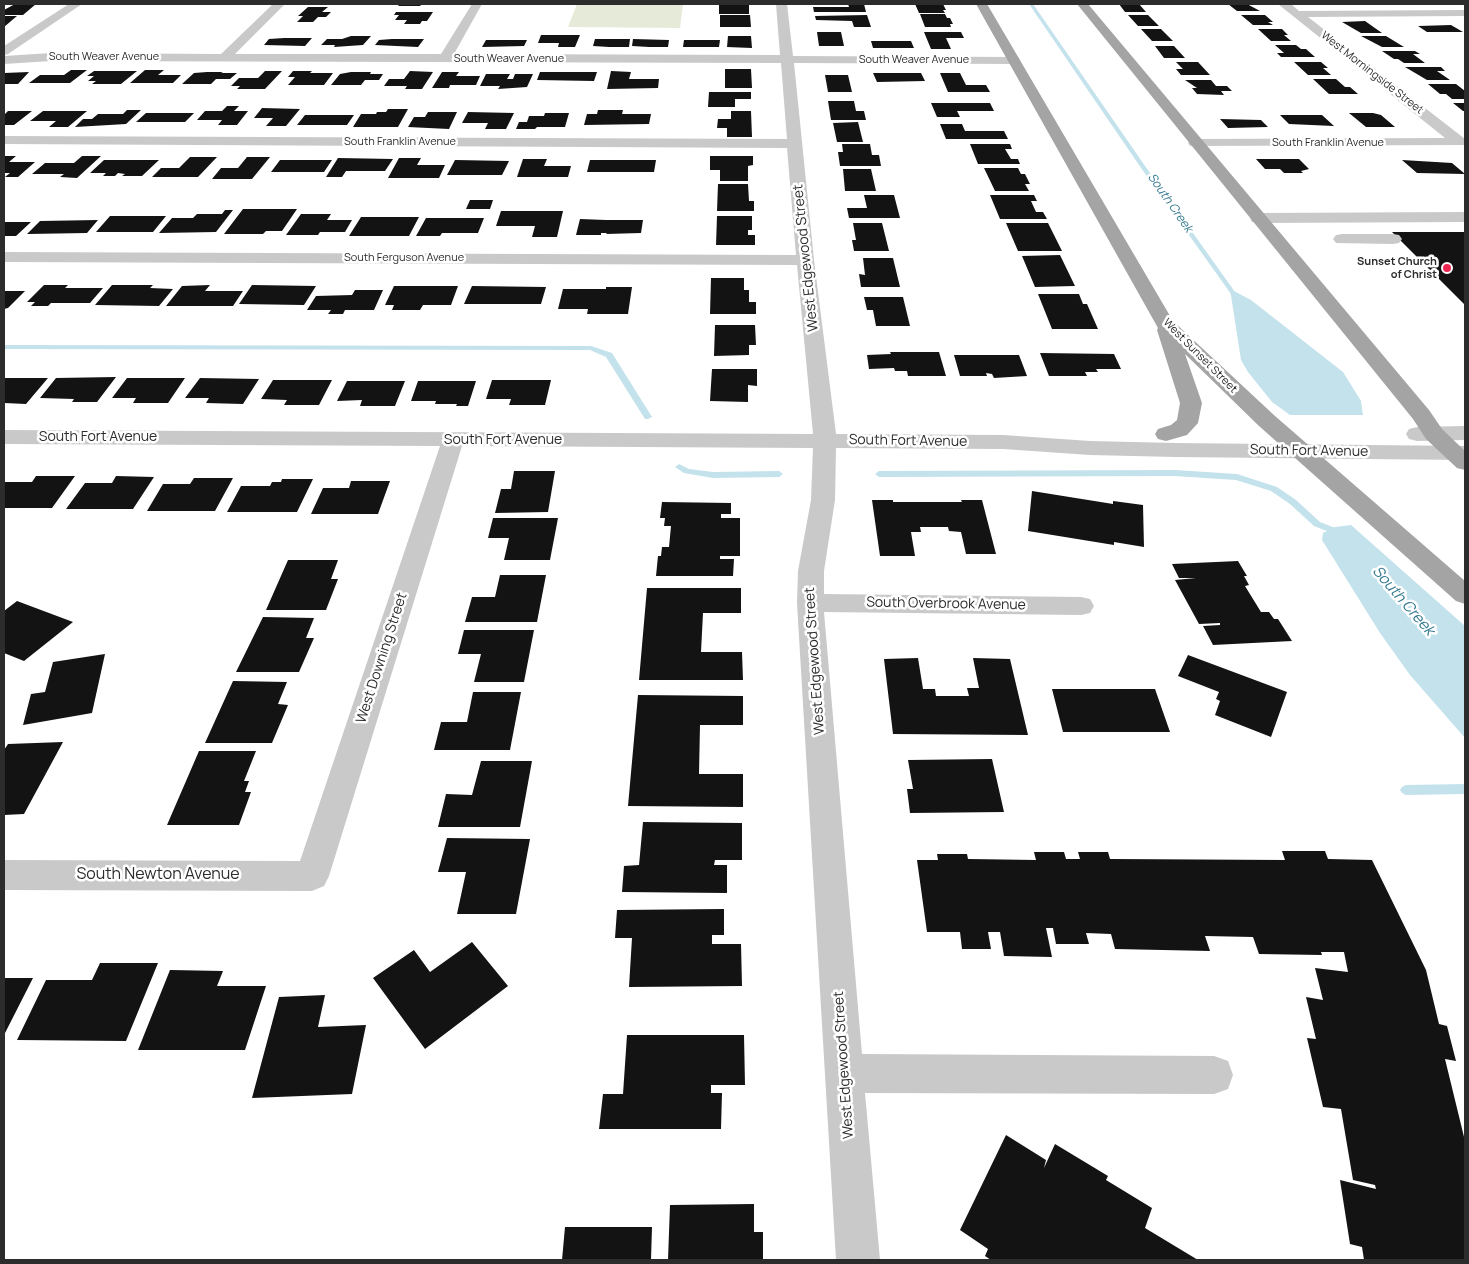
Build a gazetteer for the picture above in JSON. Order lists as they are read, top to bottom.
{
  "streets": {
    "main road": ["West Sunset Street"],
    "street": [
      "South Weaver Avenue",
      "West Morningside Street",
      "South Franklin Avenue",
      "South Ferguson Avenue",
      "West Edgewood Street",
      "South Fort Avenue",
      "South Overbrook Avenue",
      "West Downing Street",
      "South Newton Avenue"
    ]
  },
  "crossings": [
    ["South Weaver Avenue", "West Edgewood Street"],
    ["South Weaver Avenue", "West Sunset Street"],
    ["West Morningside Street", "South Franklin Avenue"],
    ["South Franklin Avenue", "West Edgewood Street"],
    ["South Ferguson Avenue", "West Edgewood Street"],
    ["West Edgewood Street", "South Fort Avenue"],
    ["West Edgewood Street", "South Overbrook Avenue"],
    ["West Sunset Street", "South Fort Avenue"],
    ["South Fort Avenue", "West Downing Street"],
    ["West Downing Street", "South Newton Avenue"]
  ],
  "water": ["South Creek"],
  "places": ["Sunset Church of Christ"]
}
